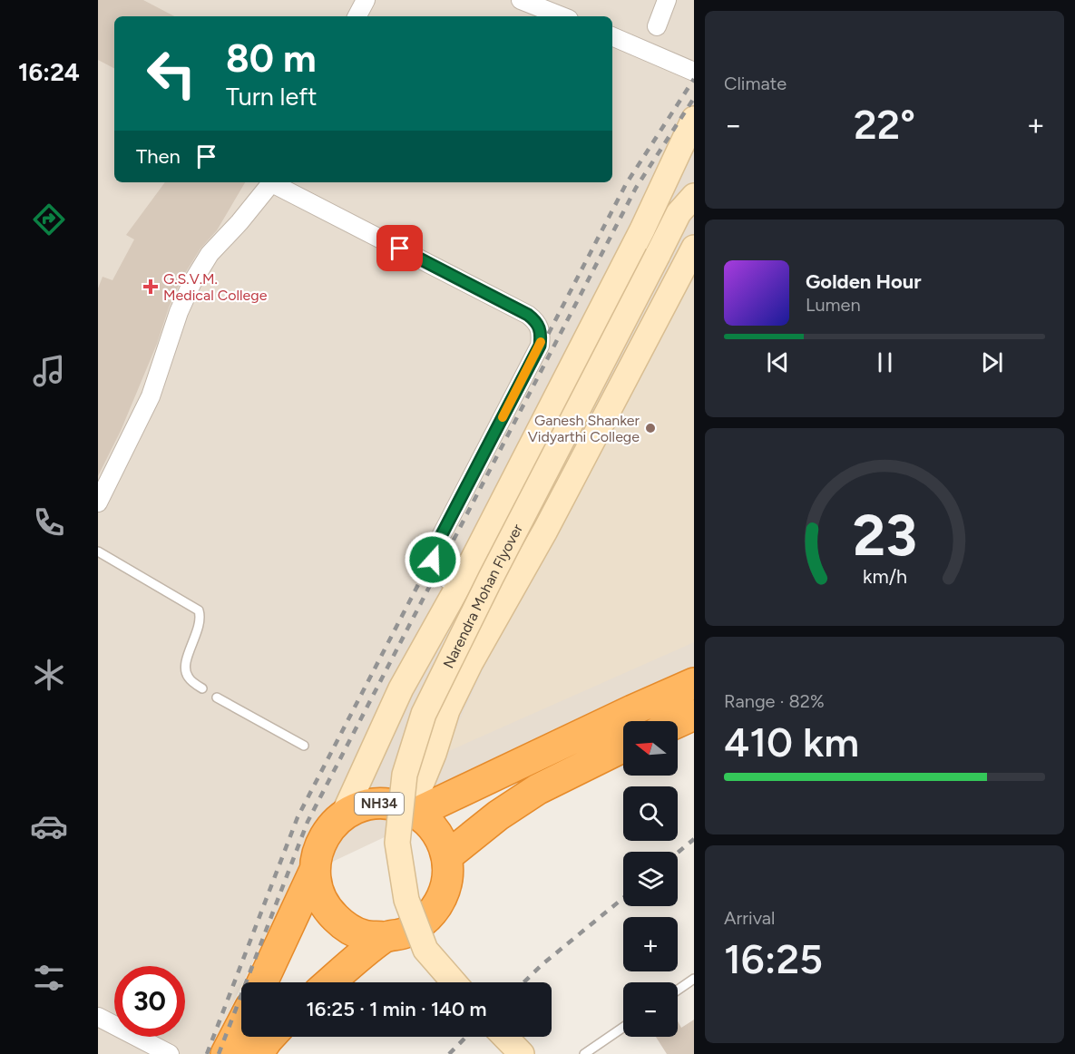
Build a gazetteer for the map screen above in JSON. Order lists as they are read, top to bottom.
{
  "streets": {
    "highway": ["NH34"],
    "main road": ["Narendra Mohan Flyover"]
  },
  "places": {
    "health": ["G.S.V.M. Medical College"],
    "other": ["Ganesh Shanker Vidyarthi College"]
  },
  "north": "left",
  "page": {
    "tabs": "16:24",
    "tile": [
      "Climate",
      ["Range · 82%", "410 km"],
      ["Arrival", "16:25"]
    ],
    "turn": ["80 m", "Turn left"],
    "heat": ["−", "22°", "+"],
    "then": "Then",
    "song": ["Golden Hour", "Lumen"],
    "map_buttons": ["+", "−"],
    "limit": "30",
    "trip": "16:25 · 1 min · 140 m",
    "gauge": ["23", "km/h"]
  }
}
